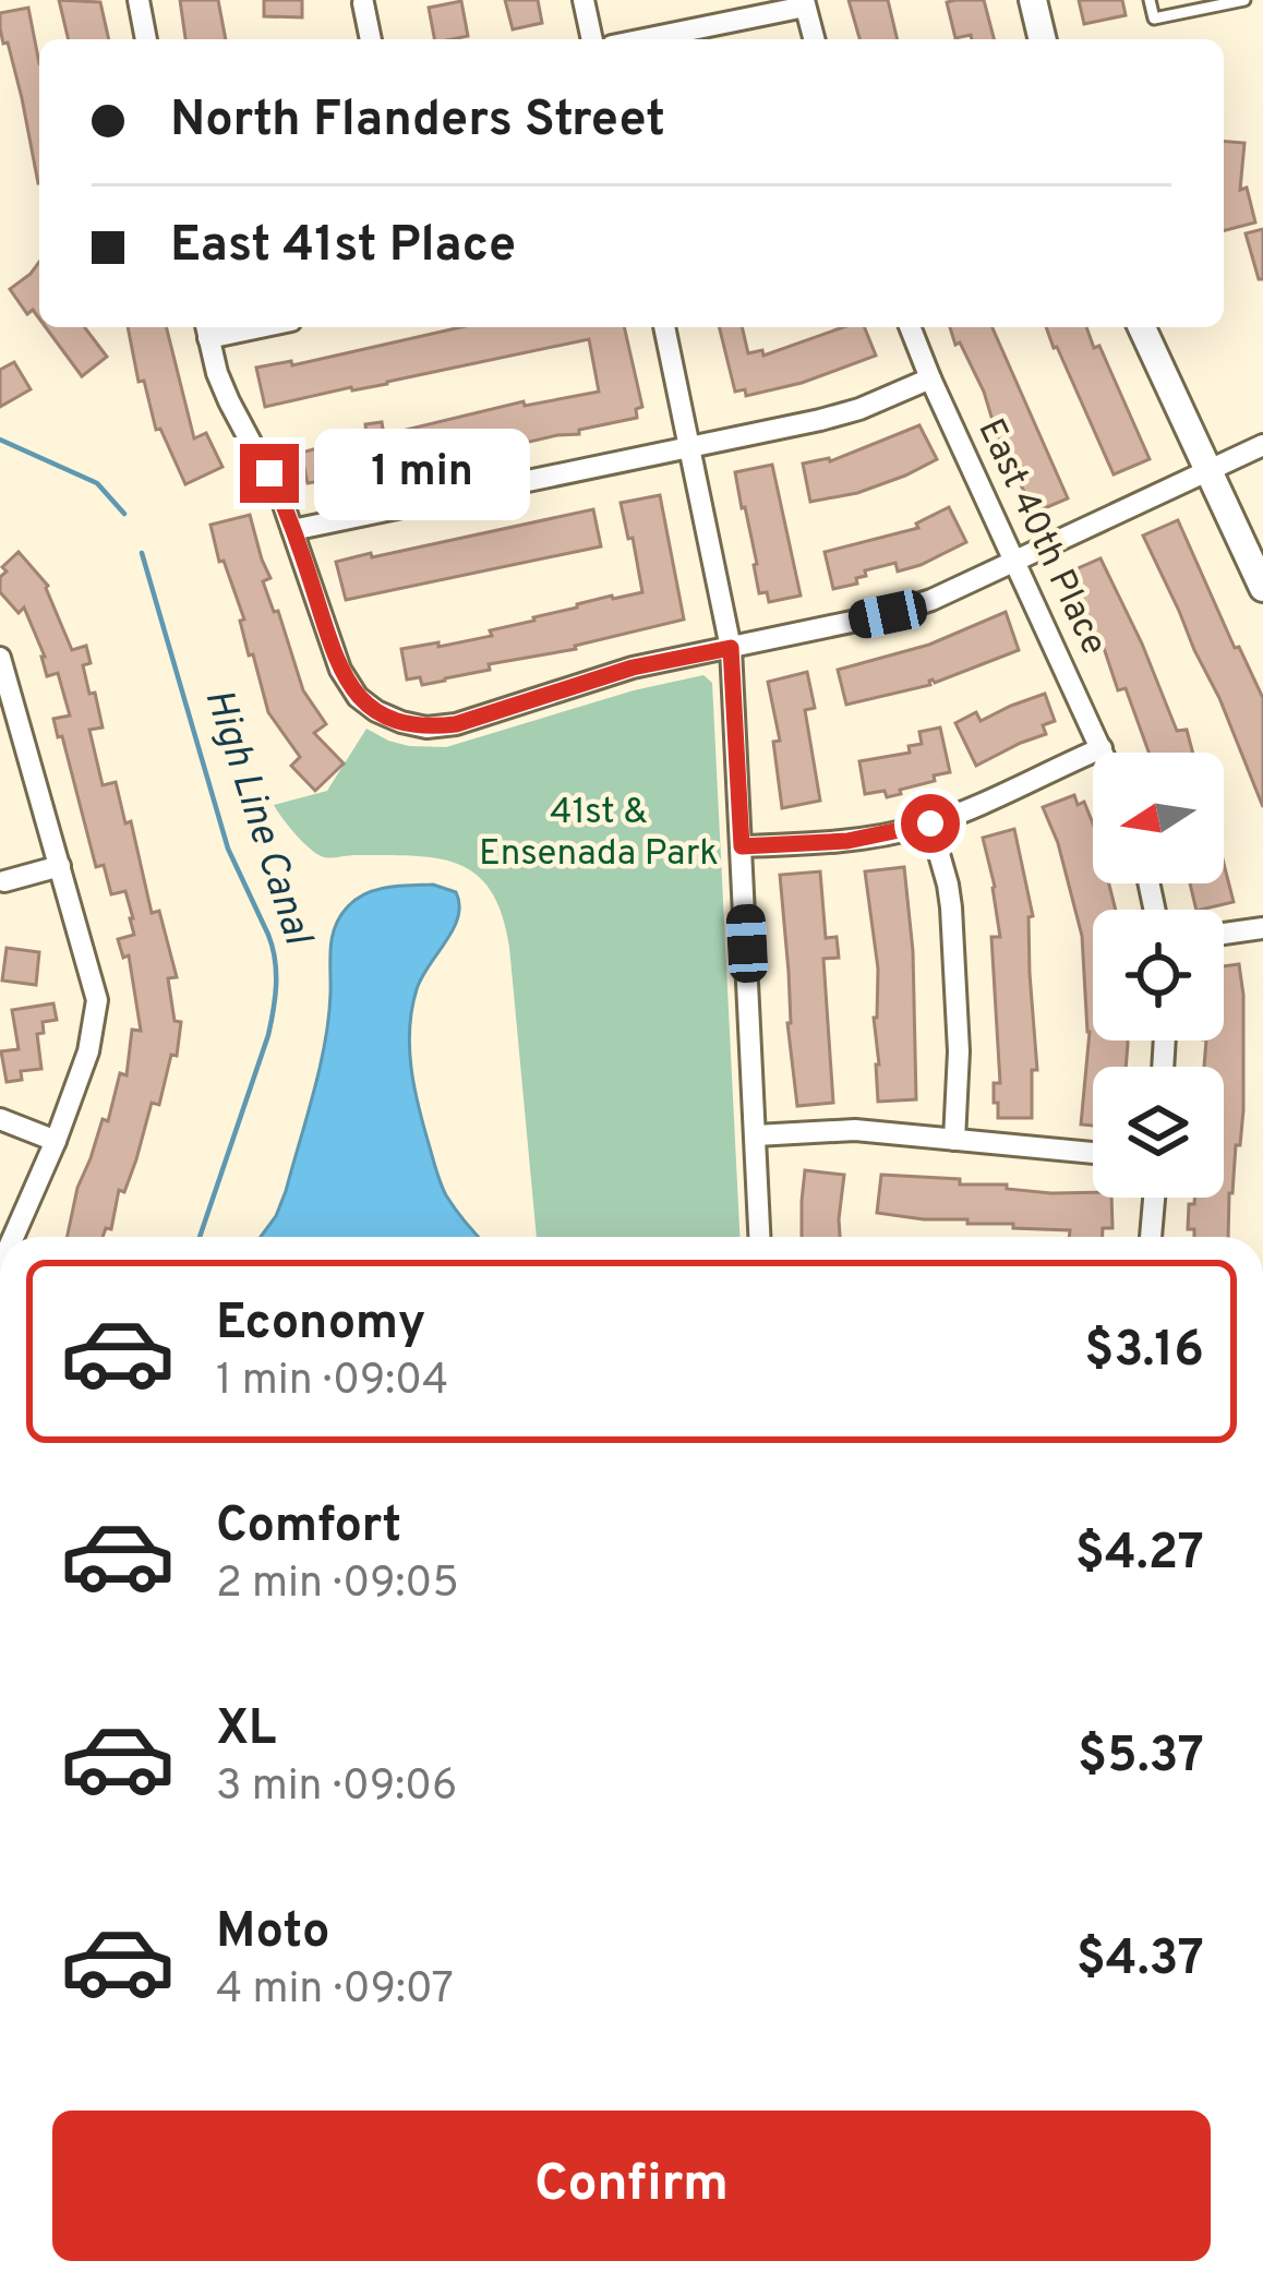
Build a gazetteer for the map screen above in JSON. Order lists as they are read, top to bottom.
{
  "streets": {
    "street": ["East 40th Place"]
  },
  "water": ["High Line Canal"],
  "parks": ["41st & Ensenada Park"],
  "north": "left",
  "page": {
    "banner": ["North Flanders Street", "East 41st Place"],
    "bubble": "1 min",
    "list": [
      {
        "name": "Economy",
        "note": "1 min · 09:04",
        "value": "$3.16"
      },
      {
        "name": "Comfort",
        "note": "2 min · 09:05",
        "value": "$4.27"
      },
      {
        "name": "XL",
        "note": "3 min · 09:06",
        "value": "$5.37"
      },
      {
        "name": "Moto",
        "note": "4 min · 09:07",
        "value": "$4.37"
      }
    ],
    "buttons": "Confirm"
  }
}
